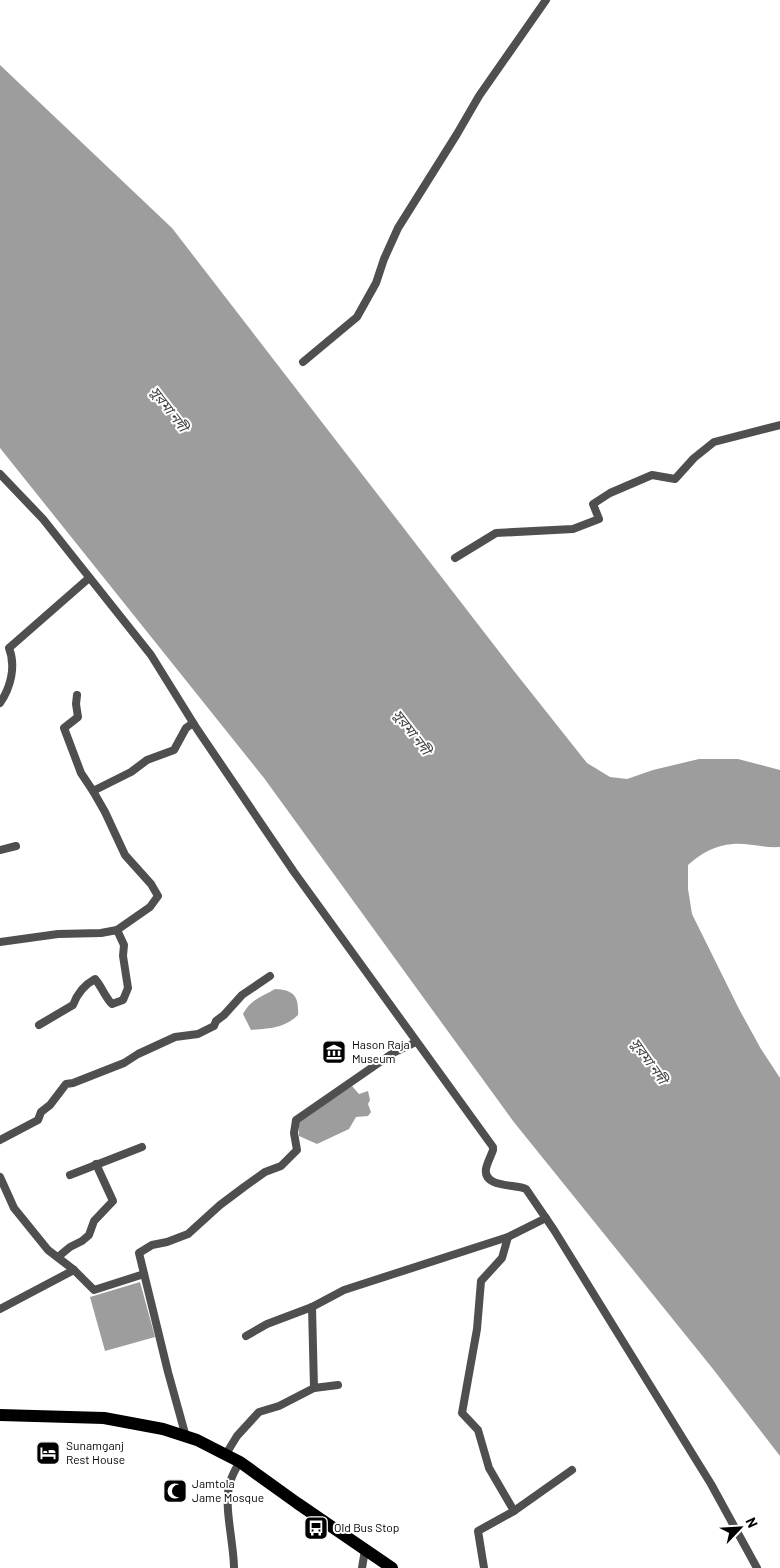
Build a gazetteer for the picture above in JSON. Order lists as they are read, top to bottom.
{
  "water": ["সুরমা নদী"],
  "places": {
    "museum": ["Hason Raja Museum"],
    "hotel": ["Sunamganj Rest House"],
    "mosque": ["Jamtola Jame Mosque"],
    "bus stop": ["Old Bus Stop"]
  },
  "north": "top right"
}
